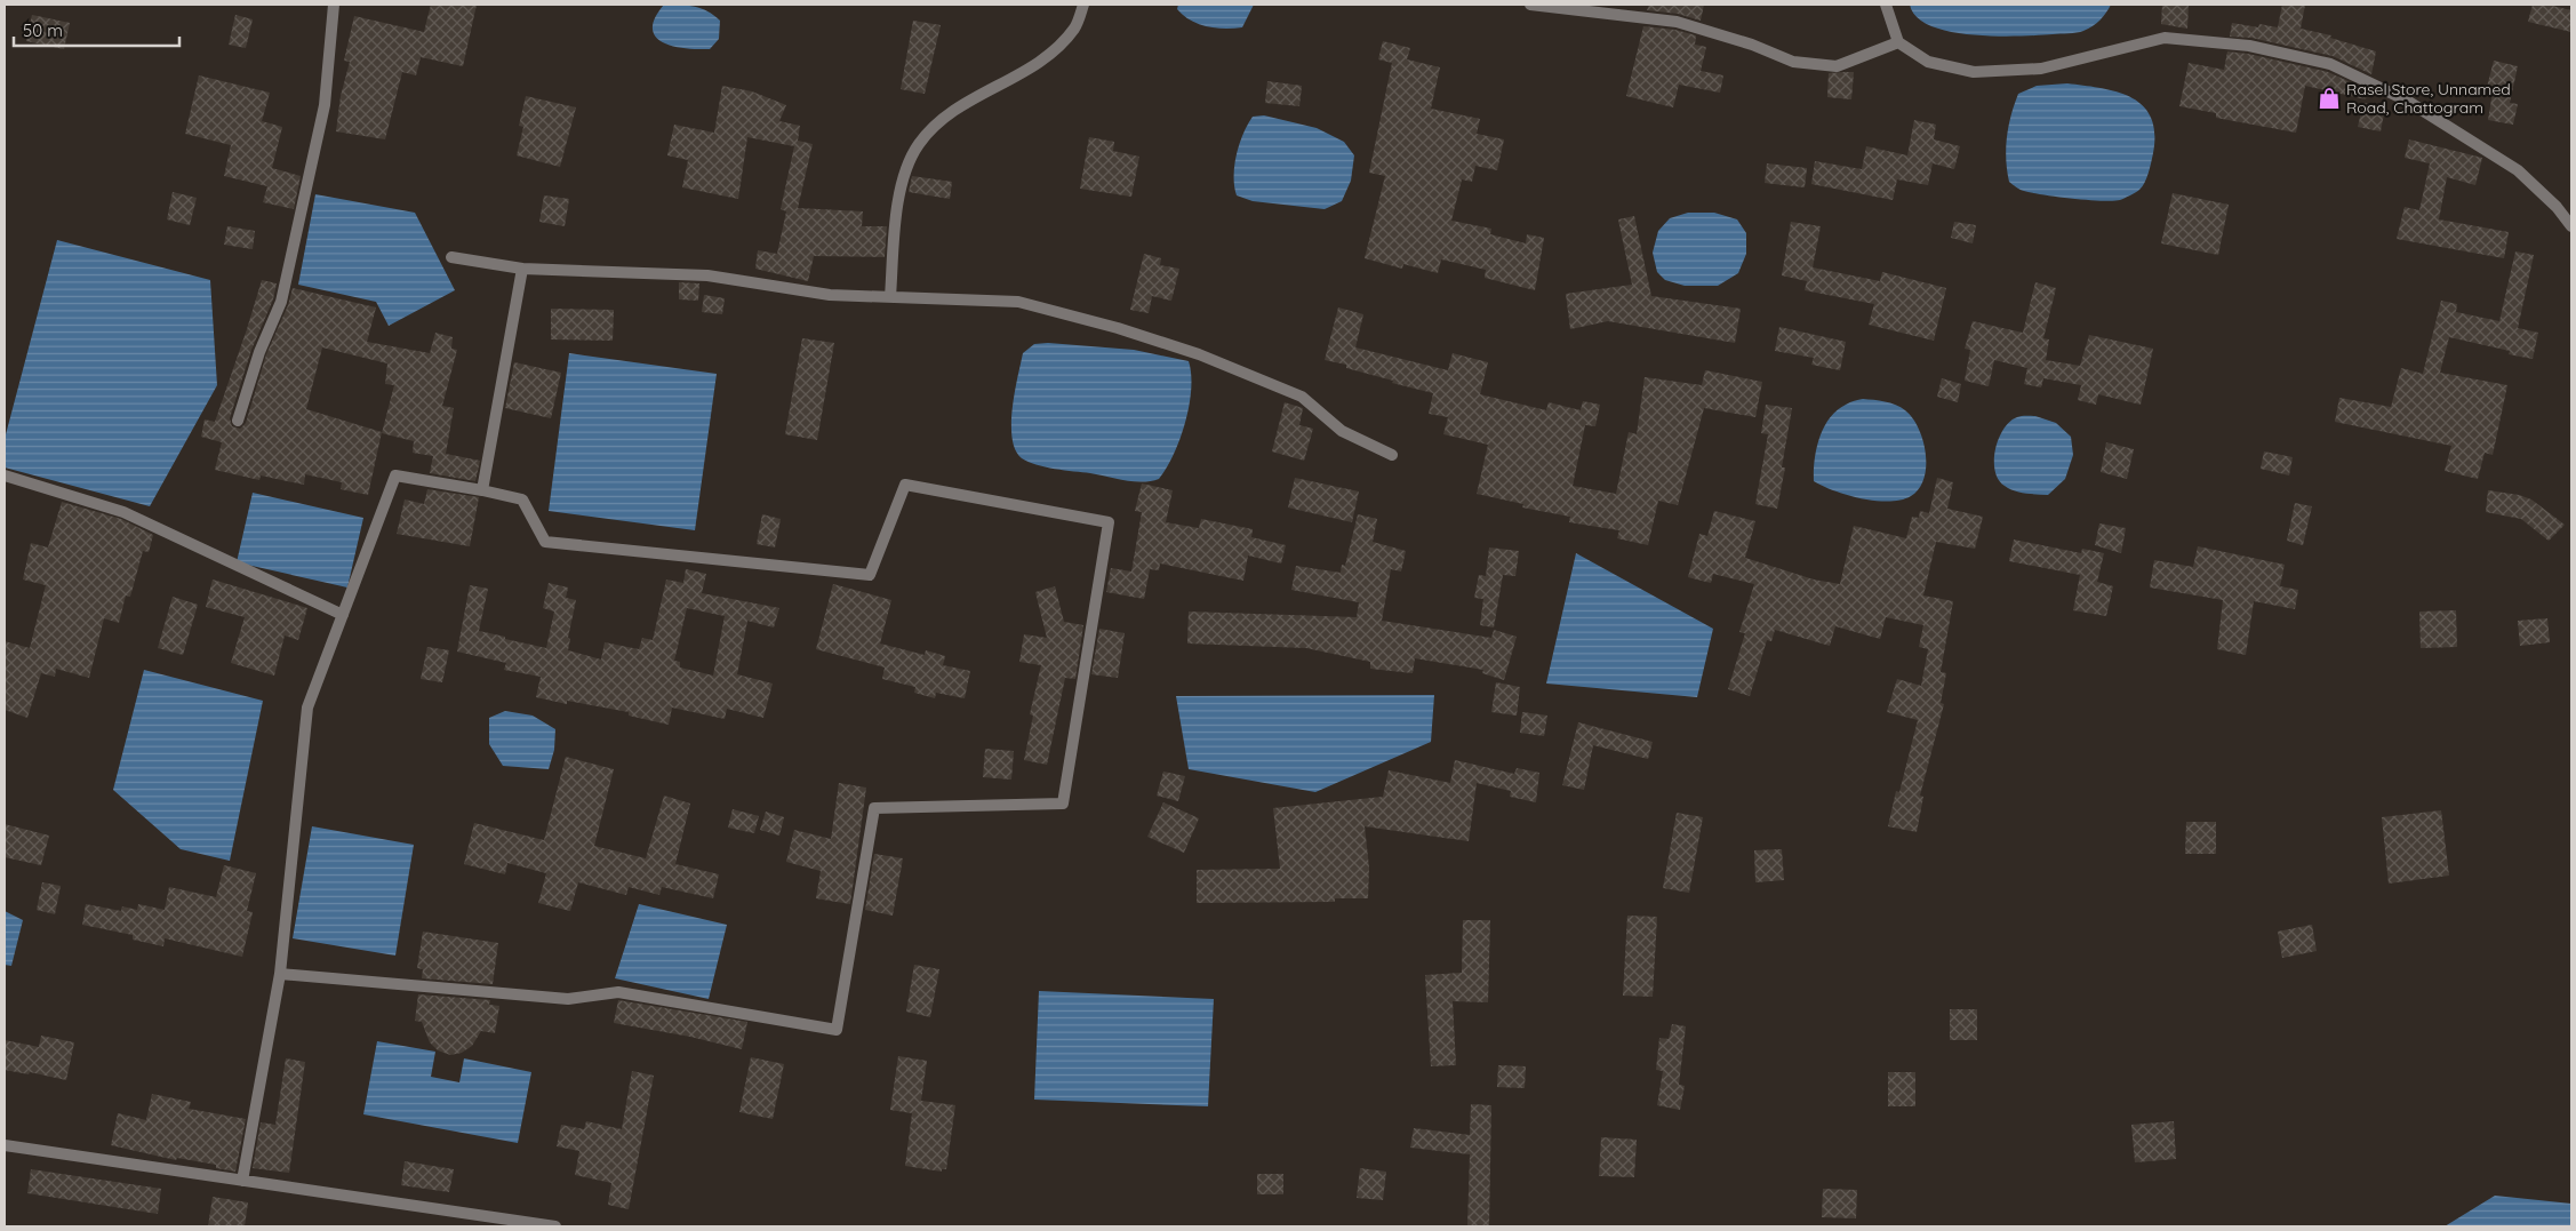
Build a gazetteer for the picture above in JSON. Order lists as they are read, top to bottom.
{
  "places": {
    "shop": ["Rasel Store, Unnamed Road, Chattogram"]
  },
  "scale_bar": "50 m"
}
